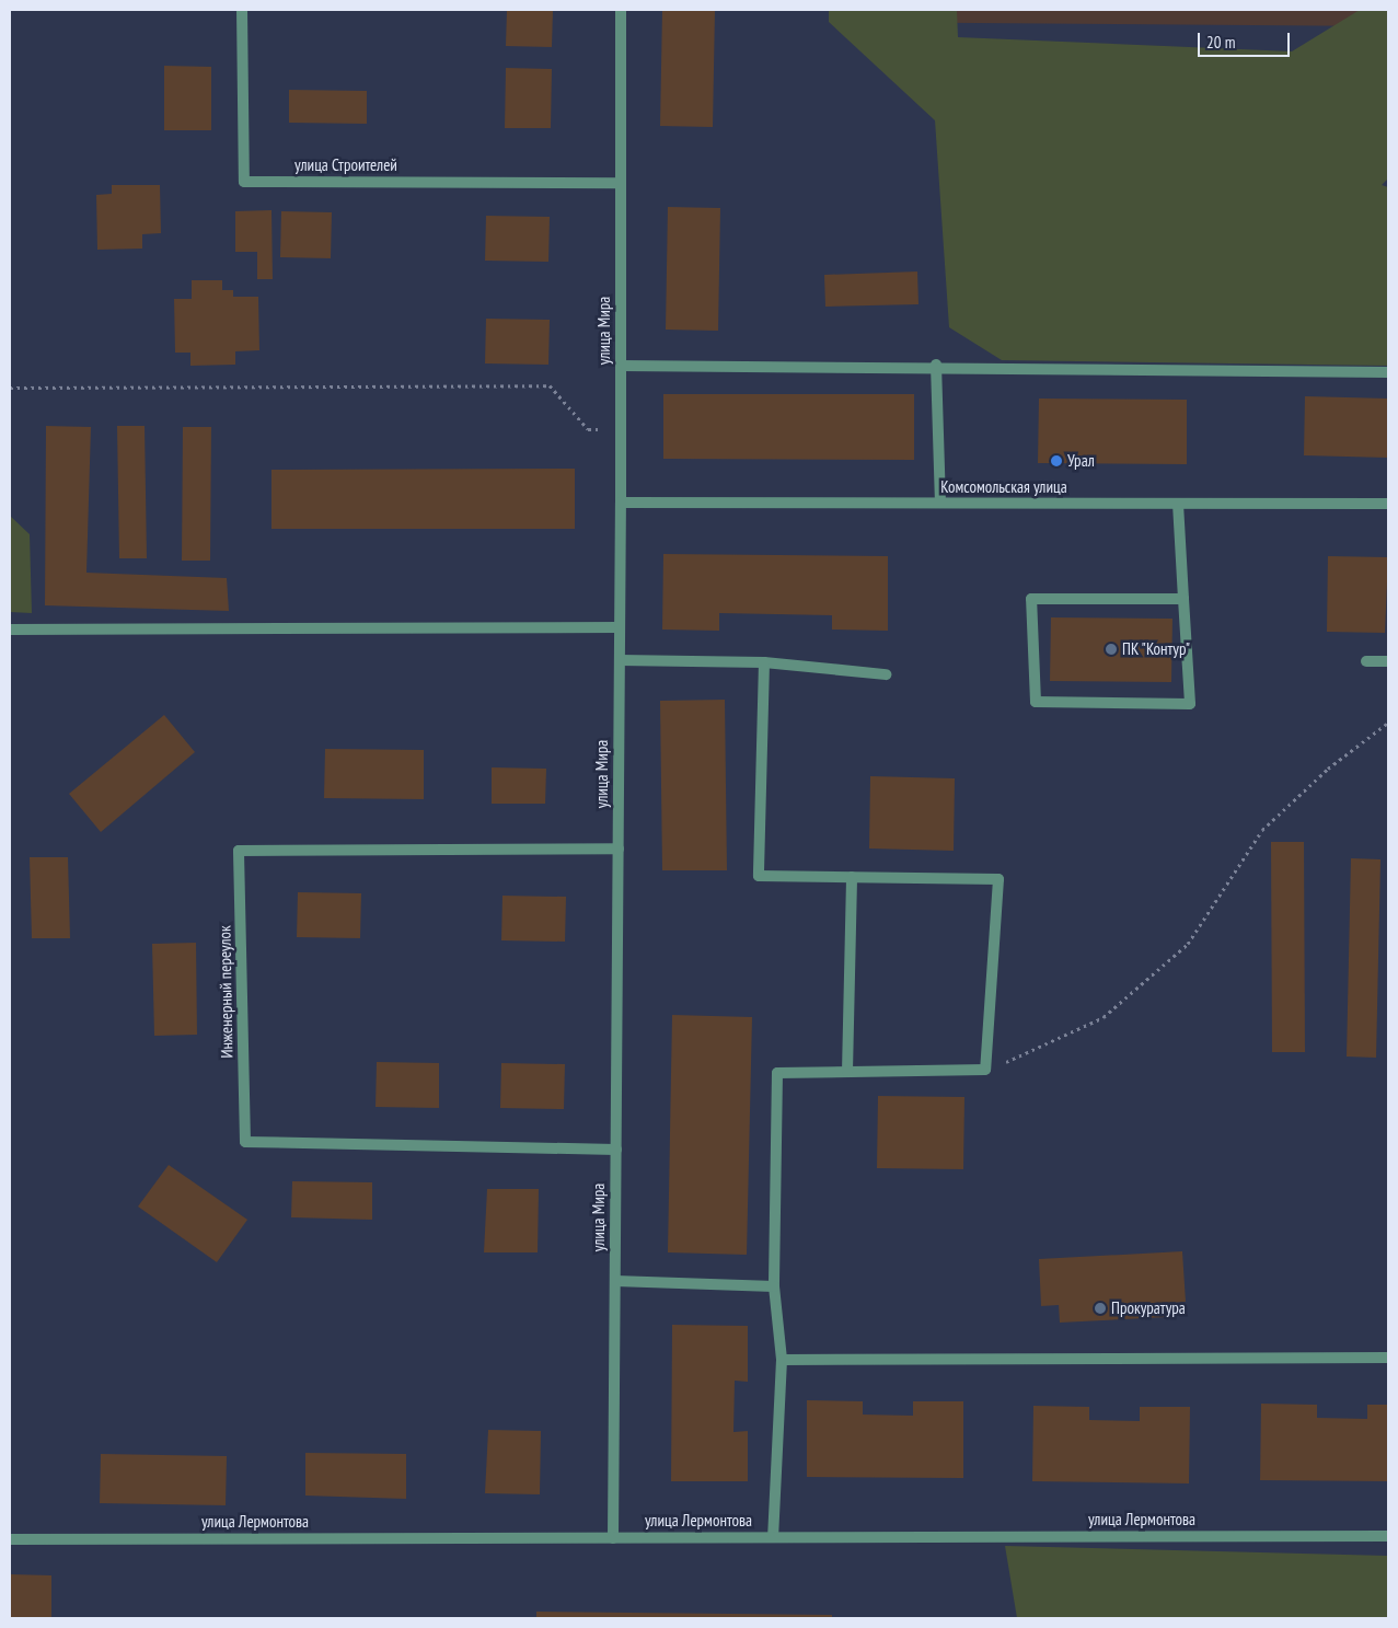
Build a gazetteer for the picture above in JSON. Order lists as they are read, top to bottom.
{
  "streets": {
    "street": [
      "улица Строителей",
      "улица Мира",
      "Комсомольская улица",
      "Инженерный переулок",
      "улица Лермонтова"
    ]
  },
  "crossings": [
    ["улица Строителей", "улица Мира"],
    ["улица Мира", "Комсомольская улица"],
    ["улица Мира", "Инженерный переулок"],
    ["улица Мира", "улица Лермонтова"]
  ],
  "places": ["Урал", "ПК \"Контур\"", "Прокуратура"],
  "scale_bar": "20 m"
}
